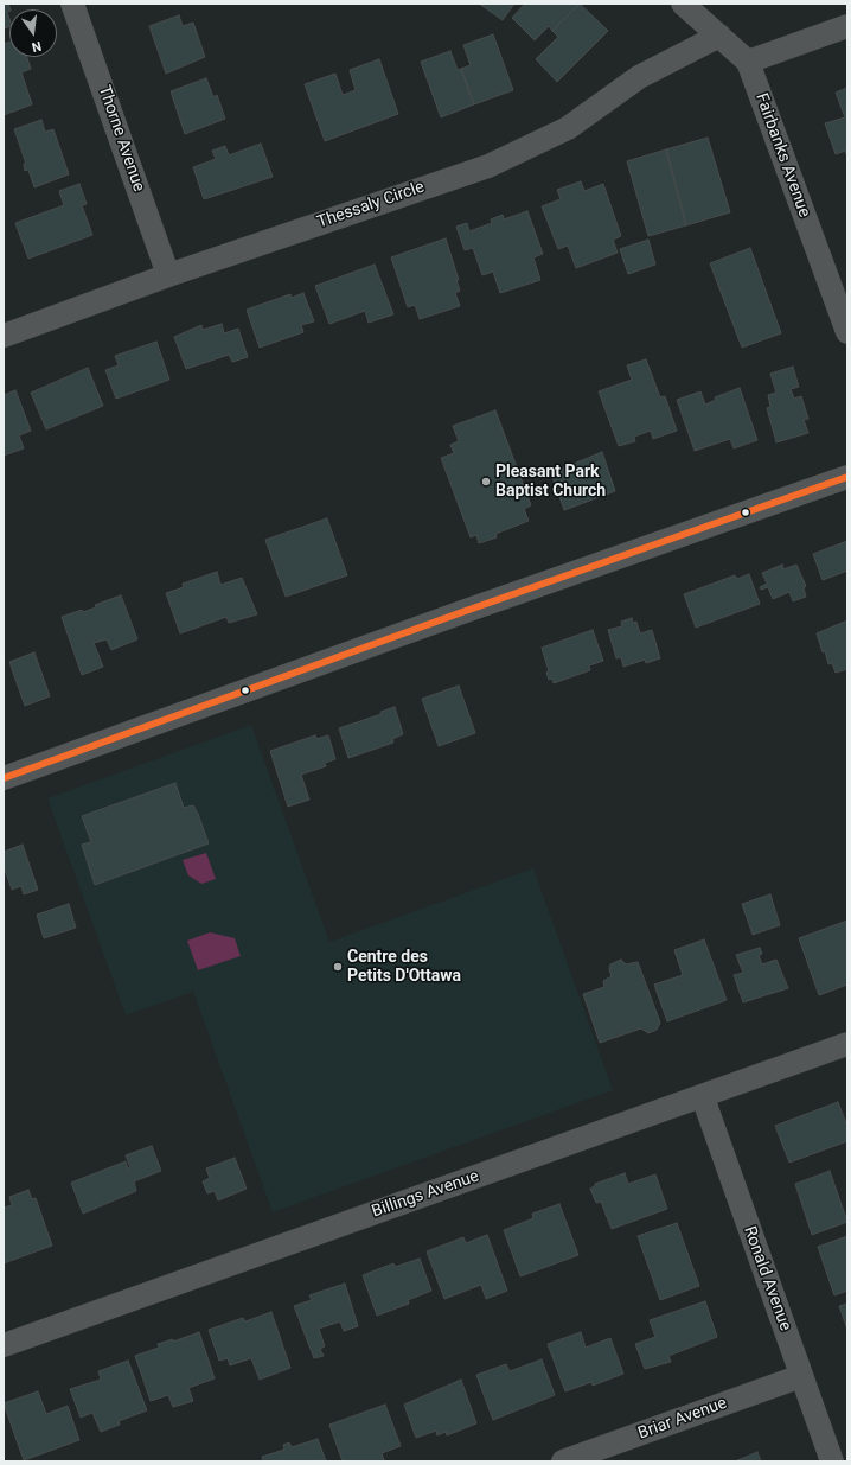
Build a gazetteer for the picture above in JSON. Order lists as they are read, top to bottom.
{
  "streets": {
    "street": [
      "Thorne Avenue",
      "Fairbanks Avenue",
      "Thessaly Circle",
      "Billings Avenue",
      "Ronald Avenue",
      "Briar Avenue"
    ]
  },
  "crossings": [
    ["Thorne Avenue", "Thessaly Circle"],
    ["Fairbanks Avenue", "Thessaly Circle"],
    ["Billings Avenue", "Ronald Avenue"],
    ["Ronald Avenue", "Briar Avenue"]
  ],
  "places": ["Pleasant Park Baptist Church", "Centre des Petits D'Ottawa"],
  "north": "bottom"
}
